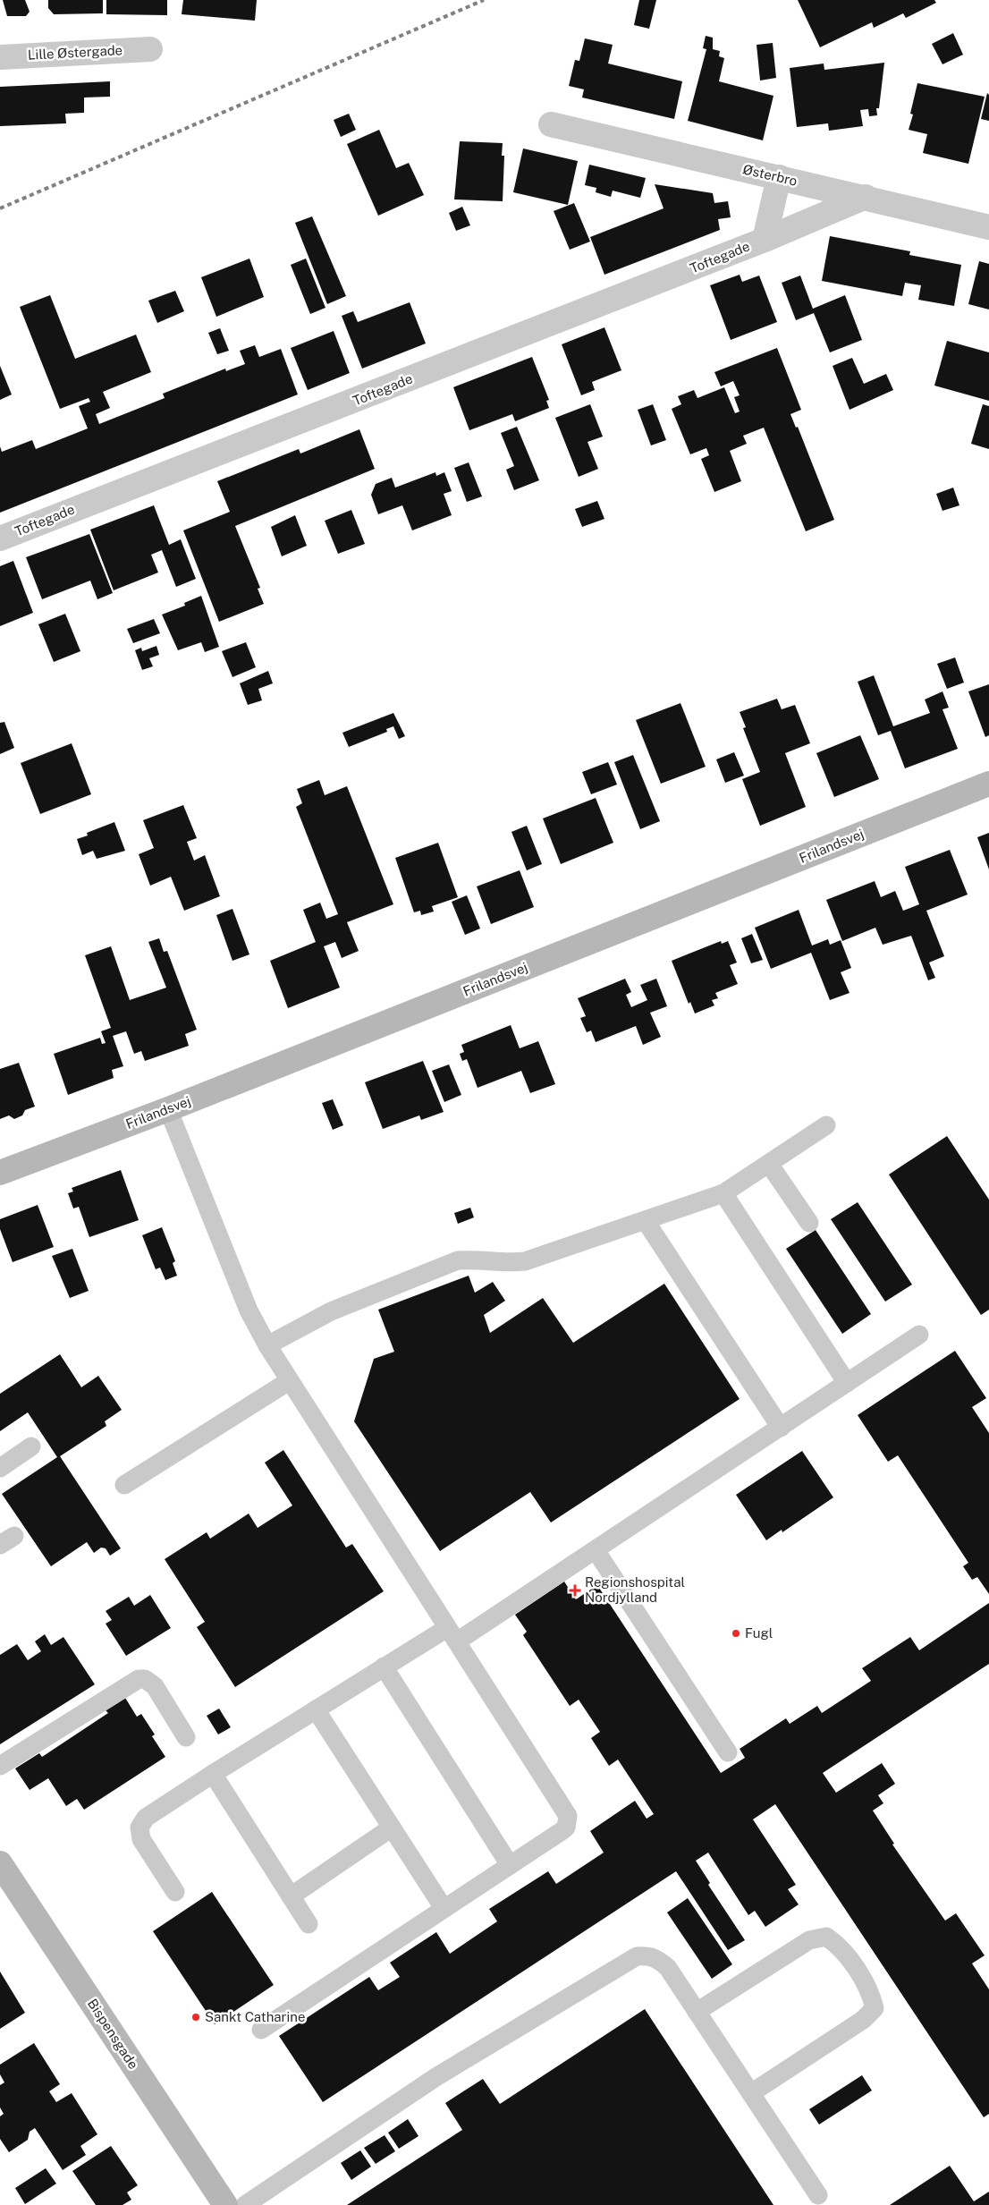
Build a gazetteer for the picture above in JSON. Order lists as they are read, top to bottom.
{
  "streets": {
    "street": [
      "Lille Østergade",
      "Østerbro",
      "Toftegade",
      "Frilandsvej",
      "Bispensgade"
    ]
  },
  "crossings": [
    ["Østerbro", "Toftegade"]
  ],
  "places": {
    "health": ["Regionshospital Nordjylland"],
    "other": ["Fugl", "Sankt Catharine"]
  }
}
